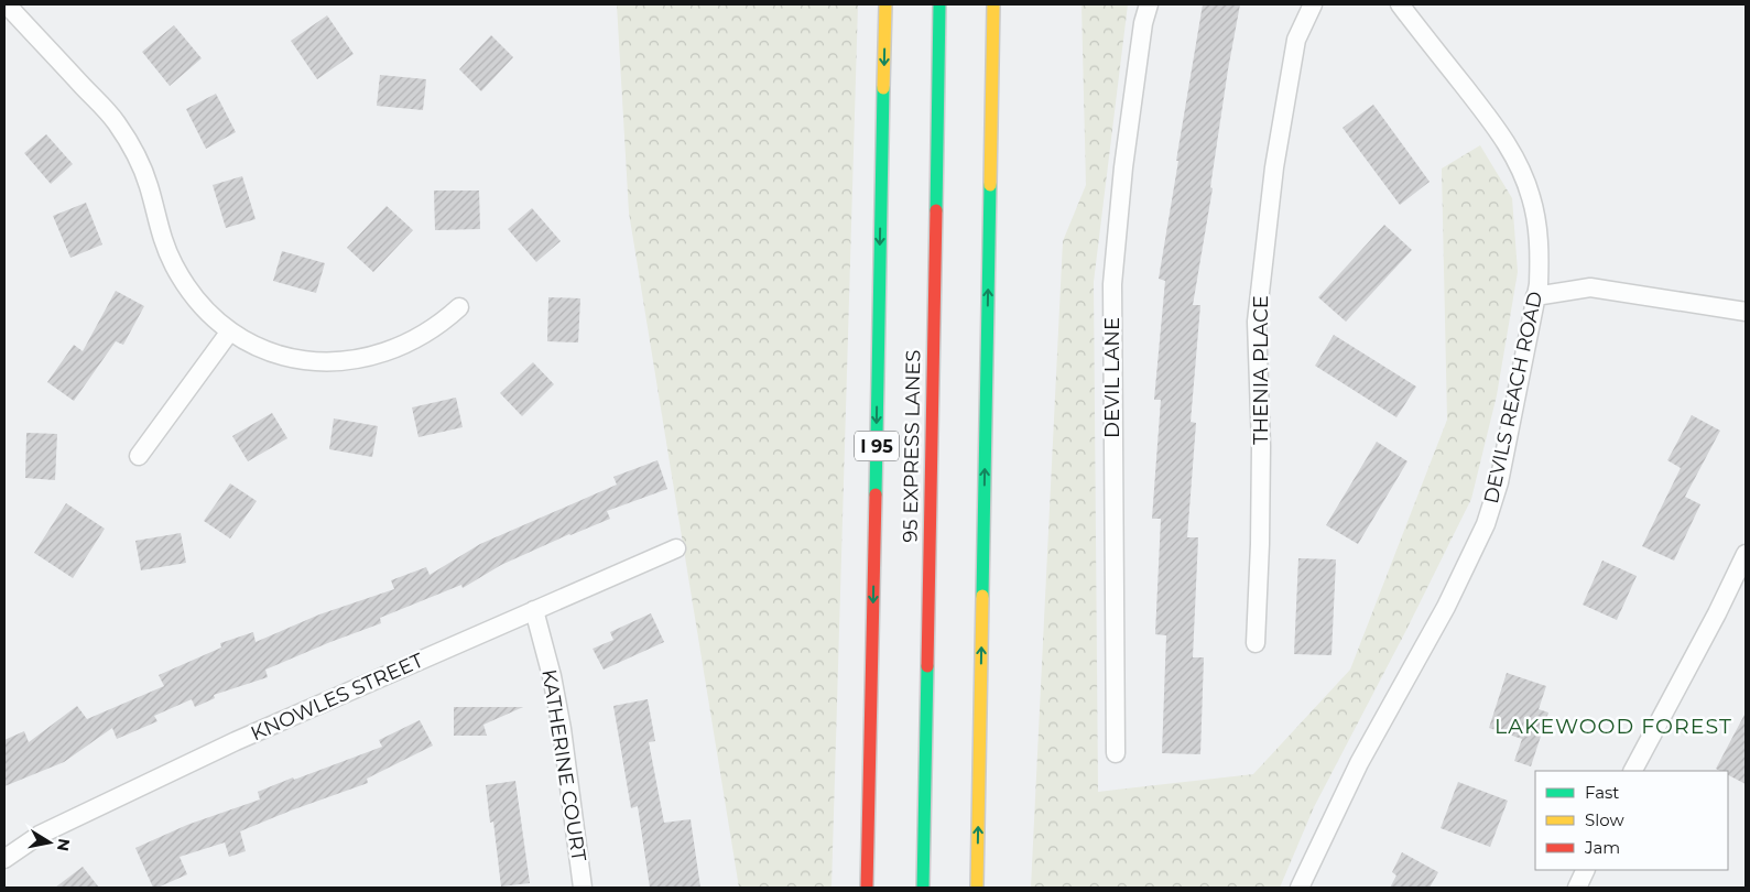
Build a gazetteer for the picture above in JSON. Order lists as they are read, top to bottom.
{
  "streets": {
    "highway": ["I 95", "95 EXPRESS LANES"],
    "street": [
      "THENIA PLACE",
      "DEVIL LANE",
      "DEVILS REACH ROAD",
      "KNOWLES STREET",
      "KATHERINE COURT"
    ]
  },
  "crossings": [
    ["KNOWLES STREET", "KATHERINE COURT"]
  ],
  "districts": ["LAKEWOOD FOREST"],
  "legend": ["Fast", "Slow", "Jam"],
  "north": "right"
}
